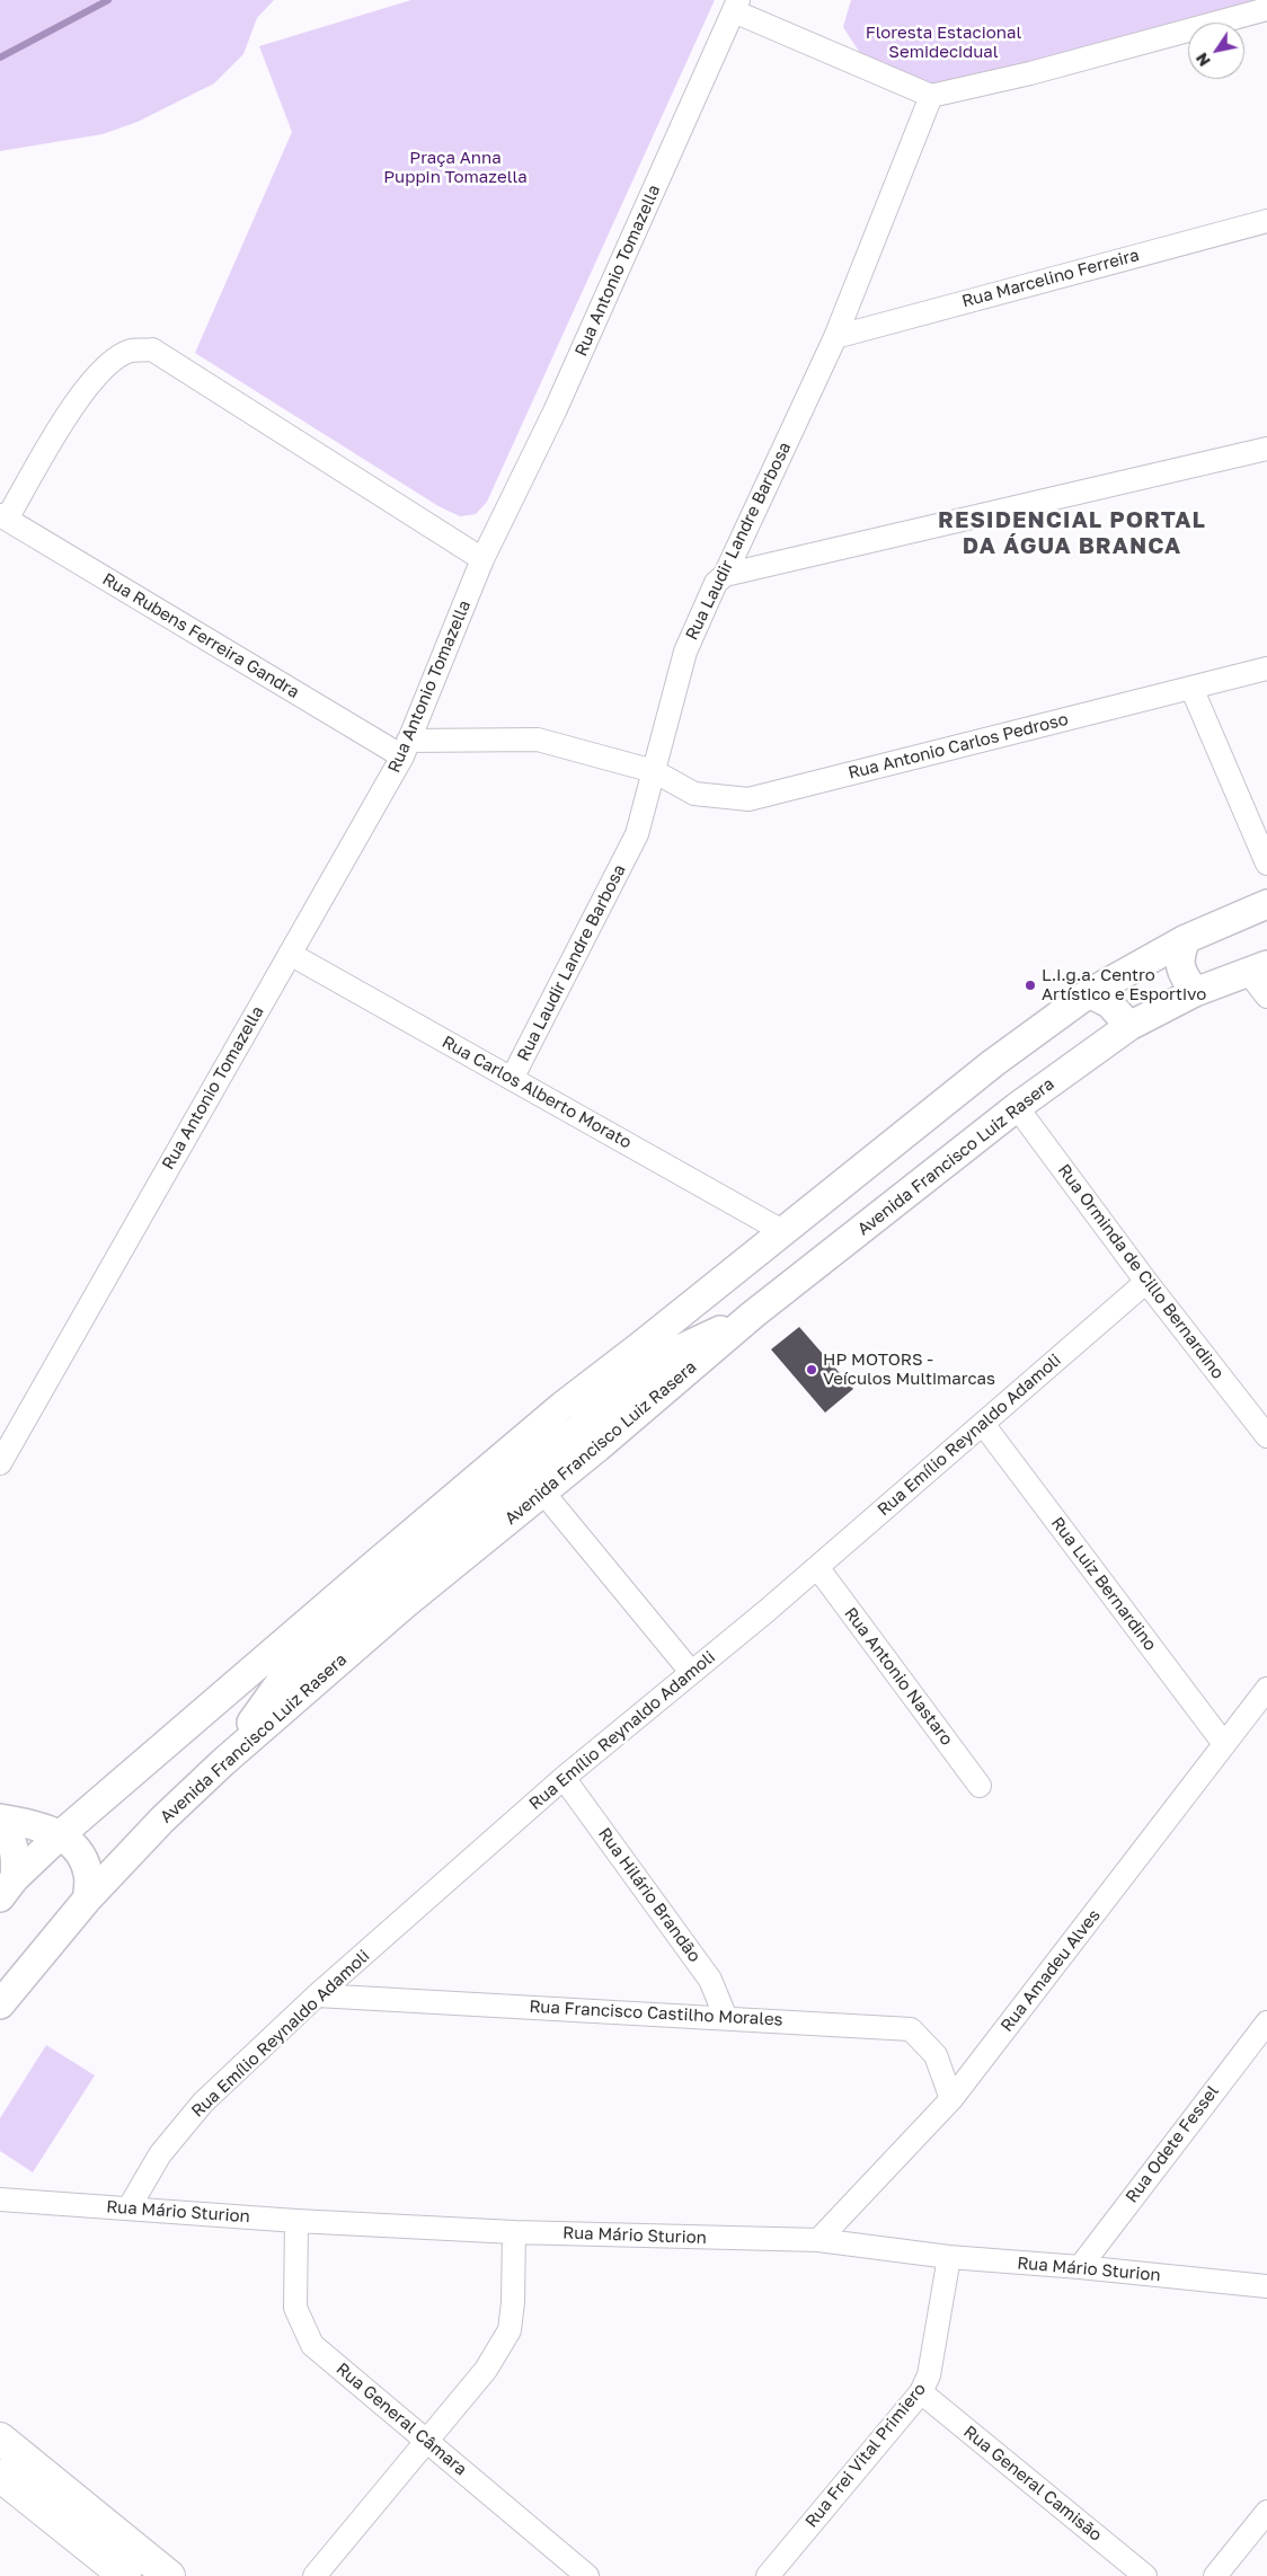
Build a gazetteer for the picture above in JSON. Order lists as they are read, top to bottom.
{
  "streets": {
    "street": [
      "Rua Antonio Tomazella",
      "Rua Marcelino Ferreira",
      "Rua Laudir Landre Barbosa",
      "Rua Rubens Ferreira Gandra",
      "Rua Antonio Carlos Pedroso",
      "Rua Carlos Alberto Morato",
      "Avenida Francisco Luiz Rasera",
      "Rua Orminda de Cillo Bernardino",
      "Rua Emílio Reynaldo Adamoli",
      "Rua Luiz Bernardino",
      "Rua Antonio Nastaro",
      "Rua Hilário Brandão",
      "Rua Amadeu Alves",
      "Rua Francisco Castilho Morales",
      "Rua Odete Fessel",
      "Rua Mário Sturion",
      "Rua General Câmara",
      "Rua Frei Vital Primiero",
      "Rua General Camisão"
    ]
  },
  "crossings": [
    ["Rua Antonio Tomazella", "Rua Rubens Ferreira Gandra"],
    ["Rua Antonio Tomazella", "Rua Antonio Carlos Pedroso"],
    ["Rua Antonio Tomazella", "Rua Carlos Alberto Morato"],
    ["Rua Marcelino Ferreira", "Rua Laudir Landre Barbosa"],
    ["Rua Laudir Landre Barbosa", "Rua Antonio Carlos Pedroso"],
    ["Rua Laudir Landre Barbosa", "Rua Carlos Alberto Morato"],
    ["Rua Rubens Ferreira Gandra", "Rua Antonio Carlos Pedroso"],
    ["Avenida Francisco Luiz Rasera", "Rua Orminda de Cillo Bernardino"],
    ["Rua Orminda de Cillo Bernardino", "Rua Emílio Reynaldo Adamoli"],
    ["Rua Emílio Reynaldo Adamoli", "Rua Luiz Bernardino"],
    ["Rua Emílio Reynaldo Adamoli", "Rua Antonio Nastaro"],
    ["Rua Emílio Reynaldo Adamoli", "Rua Hilário Brandão"],
    ["Rua Emílio Reynaldo Adamoli", "Rua Francisco Castilho Morales"],
    ["Rua Emílio Reynaldo Adamoli", "Rua Mário Sturion"],
    ["Rua Luiz Bernardino", "Rua Amadeu Alves"],
    ["Rua Hilário Brandão", "Rua Francisco Castilho Morales"],
    ["Rua Amadeu Alves", "Rua Francisco Castilho Morales"],
    ["Rua Amadeu Alves", "Rua Mário Sturion"],
    ["Rua Odete Fessel", "Rua Mário Sturion"],
    ["Rua Mário Sturion", "Rua General Câmara"],
    ["Rua Mário Sturion", "Rua Frei Vital Primiero"],
    ["Rua Frei Vital Primiero", "Rua General Camisão"]
  ],
  "districts": ["RESIDENCIAL PORTAL DA ÁGUA BRANCA"],
  "parks": ["Floresta Estacional Semidecidual", "Praça Anna Puppin Tomazella"],
  "places": ["L.i.g.a. Centro Artístico e Esportivo", "HP MOTORS - Veículos Multimarcas"],
  "north": "bottom left"
}
